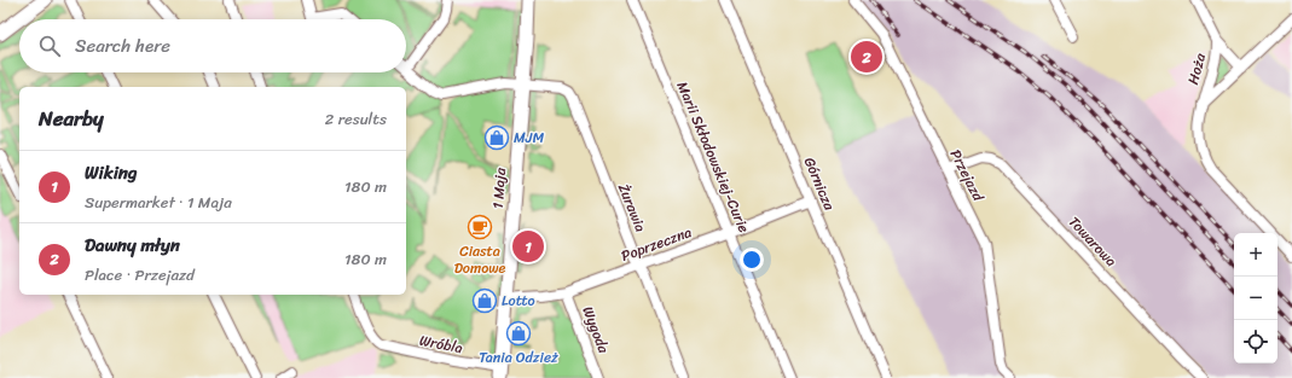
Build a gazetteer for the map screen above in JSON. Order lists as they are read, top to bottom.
{
  "streets": {
    "street": [
      "Hoża",
      "Marii Skłodowskiej-Curie",
      "Przejazd",
      "Górnicza",
      "1 Maja",
      "Żurawia",
      "Towarowa",
      "Poprzeczna",
      "Wygoda",
      "Wróbla"
    ]
  },
  "crossings": [
    ["Marii Skłodowskiej-Curie", "Poprzeczna"],
    ["Przejazd", "Towarowa"],
    ["Górnicza", "Poprzeczna"],
    ["1 Maja", "Żurawia"],
    ["1 Maja", "Poprzeczna"],
    ["1 Maja", "Wróbla"],
    ["Żurawia", "Poprzeczna"],
    ["Poprzeczna", "Wygoda"]
  ],
  "places": {
    "shop": ["MJM", "Lotto", "Tania Odzież"],
    "cafe": ["Ciasta Domowe"]
  },
  "page": {
    "search": "Search here",
    "pins": ["2", "1"],
    "heading": ["Nearby", "2 results"],
    "list": [
      {
        "mark": "1",
        "name": "Wiking",
        "note": "Supermarket · 1 Maja",
        "value": "180 m"
      },
      {
        "mark": "2",
        "name": "Dawny młyn",
        "note": "Place · Przejazd",
        "value": "180 m"
      }
    ],
    "map_buttons": ["+", "−"]
  }
}
